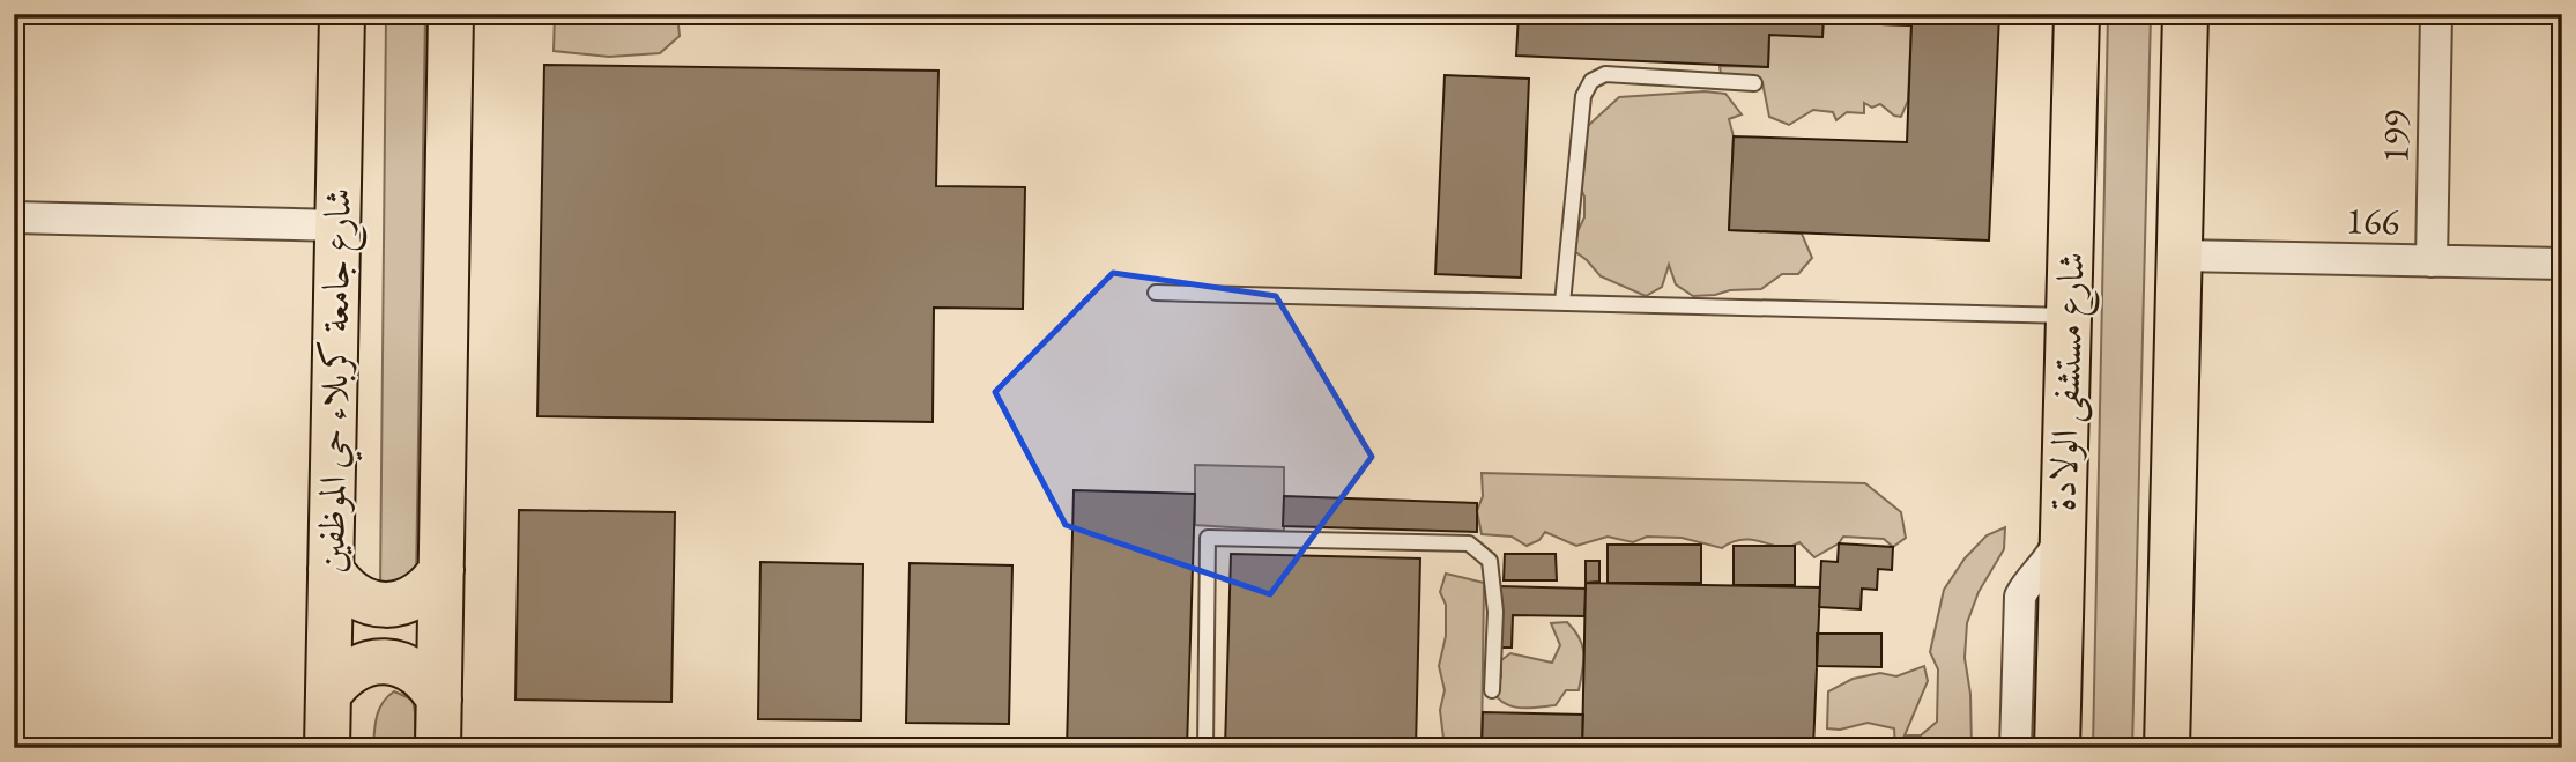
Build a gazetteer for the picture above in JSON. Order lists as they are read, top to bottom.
{
  "streets": {
    "main road": ["شارع جامعة كربلاء حي الموظفين", "شارع مستشفى الولادة"],
    "street": ["199", "166"]
  },
  "crossings": [
    ["199", "166"]
  ]
}
